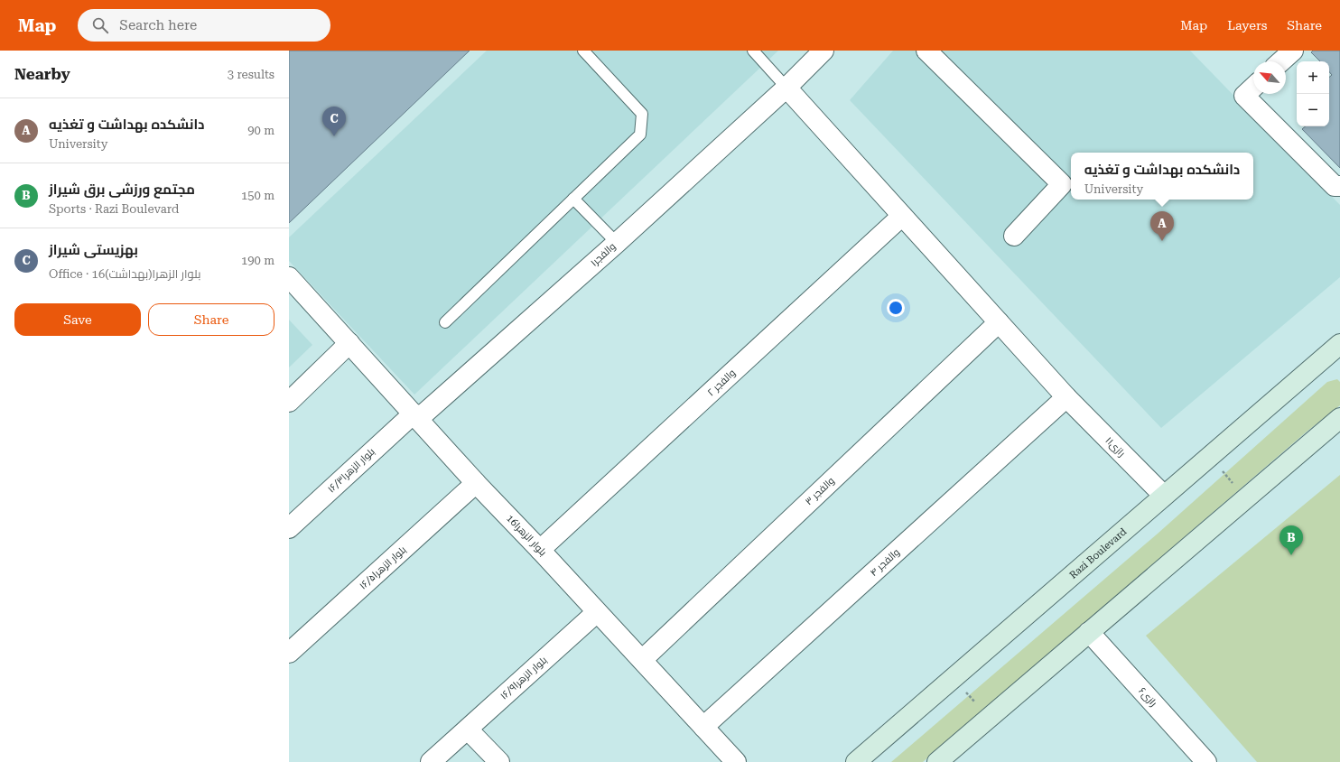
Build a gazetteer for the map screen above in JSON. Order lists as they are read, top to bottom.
{
  "streets": {
    "main road": ["Razi Boulevard"],
    "street": [
      "والفجر۱",
      "والفجر ۲",
      "رازی۱۱",
      "بلوار الزهرا۱۶/۳",
      "والفجر ۳",
      "16بلوار الزهرا",
      "والفجر ۴",
      "بلوار الزهرا۱۶/۵",
      "بلوار الزهرا۱۶/۹",
      "رازی۶"
    ]
  },
  "crossings": [
    ["والفجر۱", "رازی۱۱"],
    ["والفجر۱", "بلوار الزهرا۱۶/۳"],
    ["والفجر۱", "16بلوار الزهرا"],
    ["والفجر ۲", "رازی۱۱"],
    ["والفجر ۲", "16بلوار الزهرا"],
    ["رازی۱۱", "والفجر ۳"],
    ["رازی۱۱", "Razi Boulevard"],
    ["رازی۱۱", "والفجر ۴"],
    ["بلوار الزهرا۱۶/۳", "16بلوار الزهرا"],
    ["والفجر ۳", "16بلوار الزهرا"],
    ["16بلوار الزهرا", "والفجر ۴"],
    ["16بلوار الزهرا", "بلوار الزهرا۱۶/۵"],
    ["16بلوار الزهرا", "بلوار الزهرا۱۶/۹"]
  ],
  "north": "top left",
  "page": {
    "header": "Map",
    "search": "Search here",
    "nav": ["Map", "Layers", "Share"],
    "heading": ["Nearby", "3 results"],
    "map_buttons": ["+", "−"],
    "list": [
      {
        "mark": "A",
        "name": "دانشکده بهداشت و تغذیه",
        "note": "University",
        "value": "90 m"
      },
      {
        "mark": "B",
        "name": "مجتمع ورزشی برق شیراز",
        "note": "Sports · Razi Boulevard",
        "value": "150 m"
      },
      {
        "mark": "C",
        "name": "بهزیستی شیراز",
        "note": "Office · 16بلوار الزهرا(بهداشت)",
        "value": "190 m"
      }
    ],
    "pins": ["C", "A", "B"],
    "popup": ["دانشکده بهداشت و تغذیه", "University"],
    "buttons": ["Save", "Share"]
  }
}
